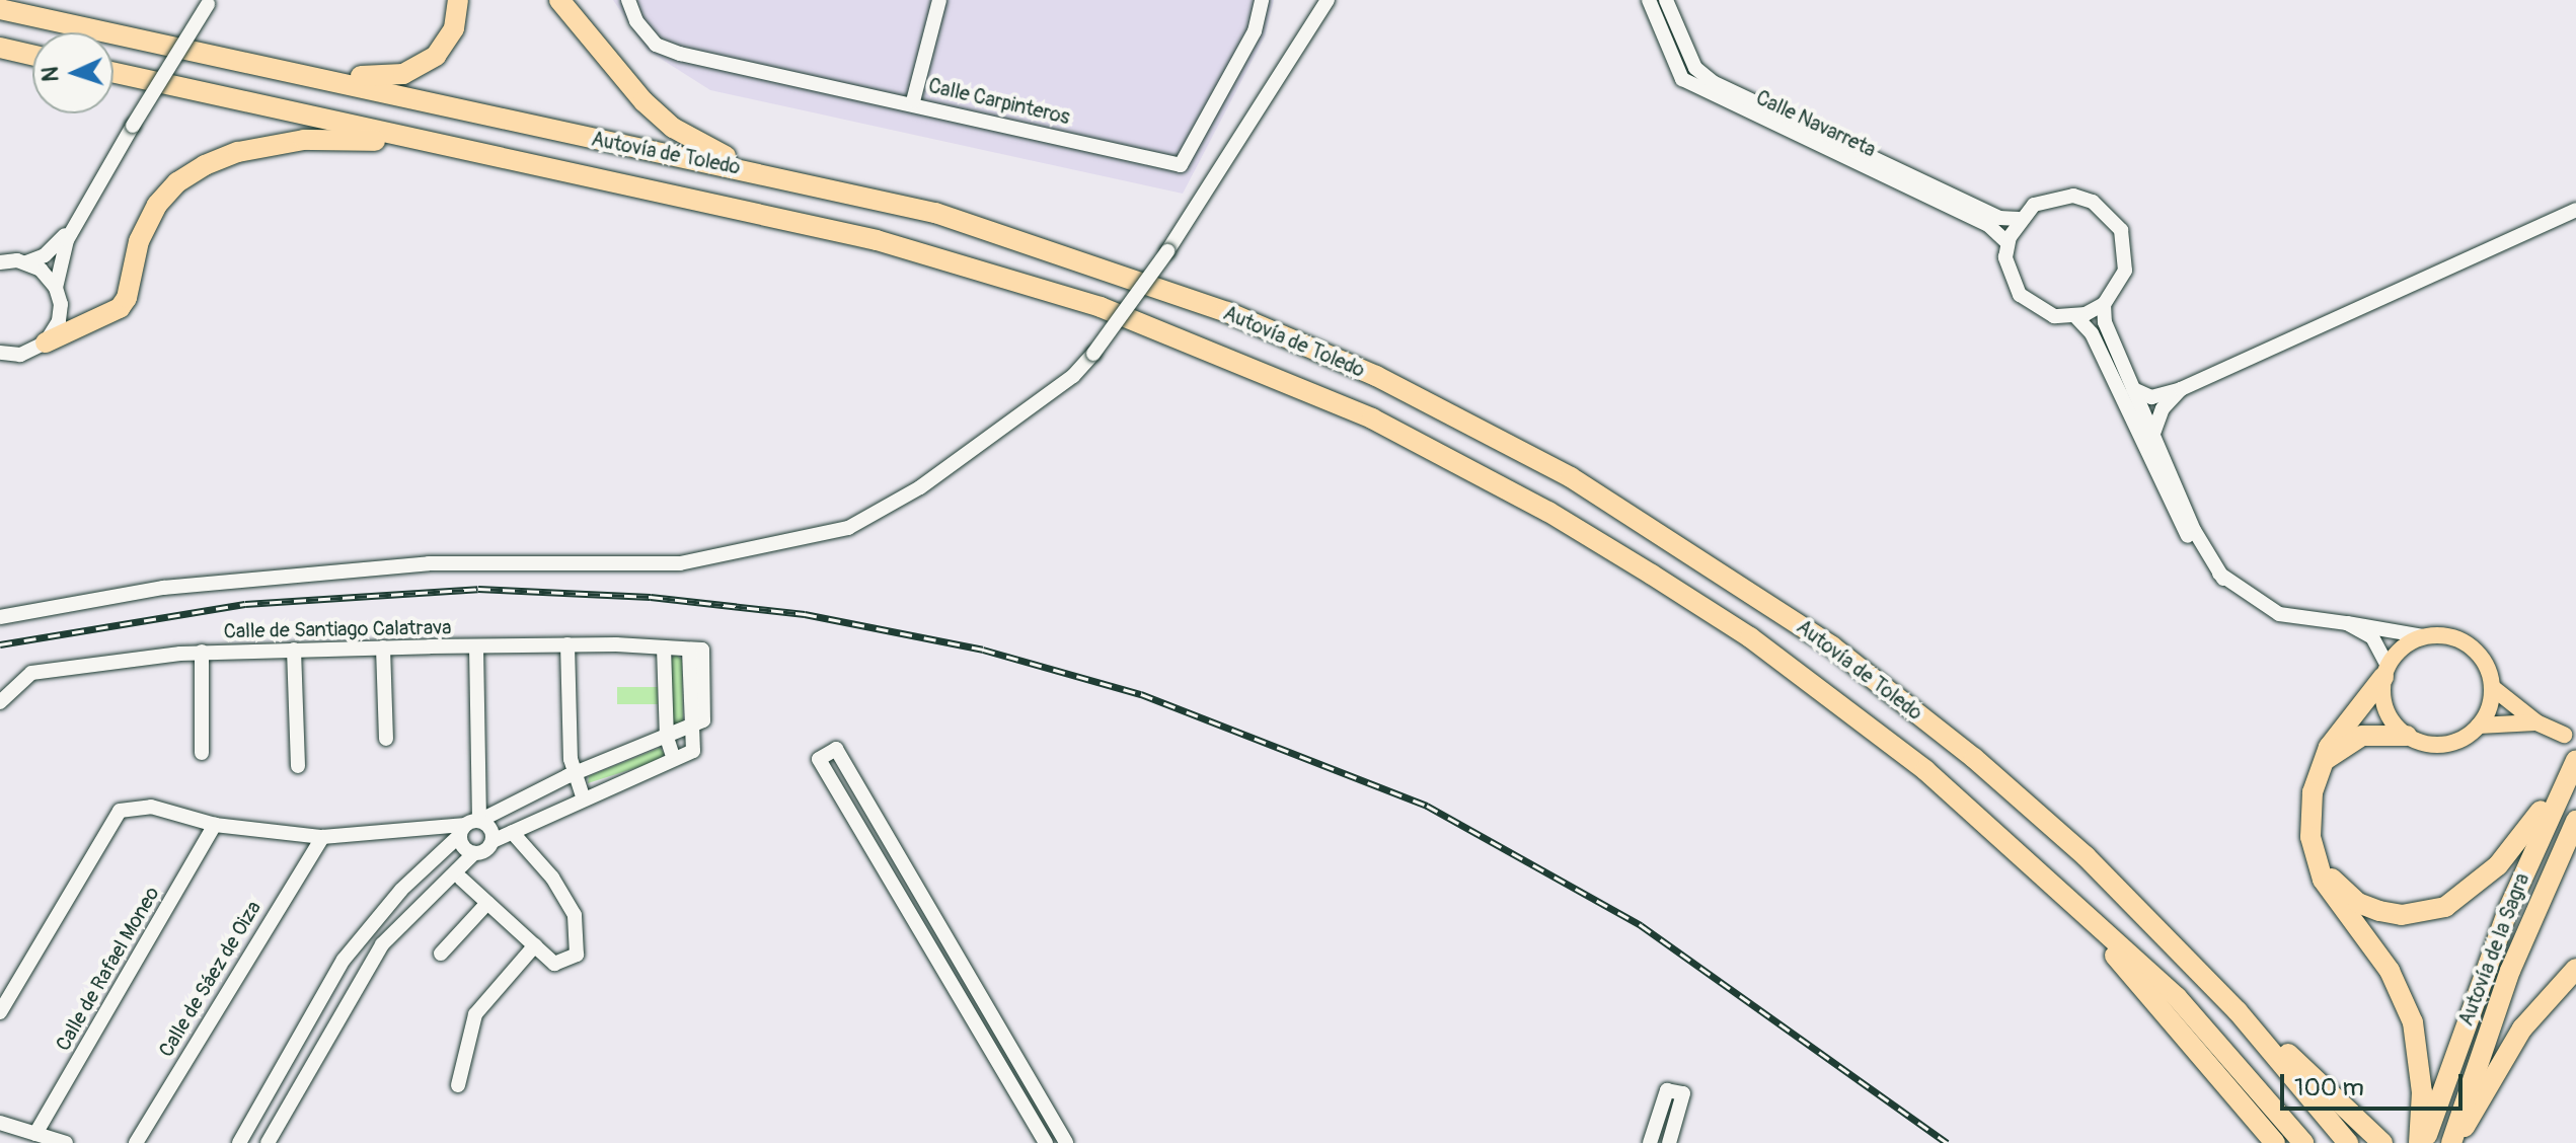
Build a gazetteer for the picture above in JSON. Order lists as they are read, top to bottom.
{
  "streets": {
    "highway": ["Autovía de Toledo", "Autovía de la Sagra"],
    "street": [
      "Calle Carpinteros",
      "Calle Navarreta",
      "Calle de Santiago Calatrava",
      "Calle de Rafael Moneo",
      "Calle de Sáez de Oiza"
    ]
  },
  "scale_bar": "100 m",
  "north": "left"
}
